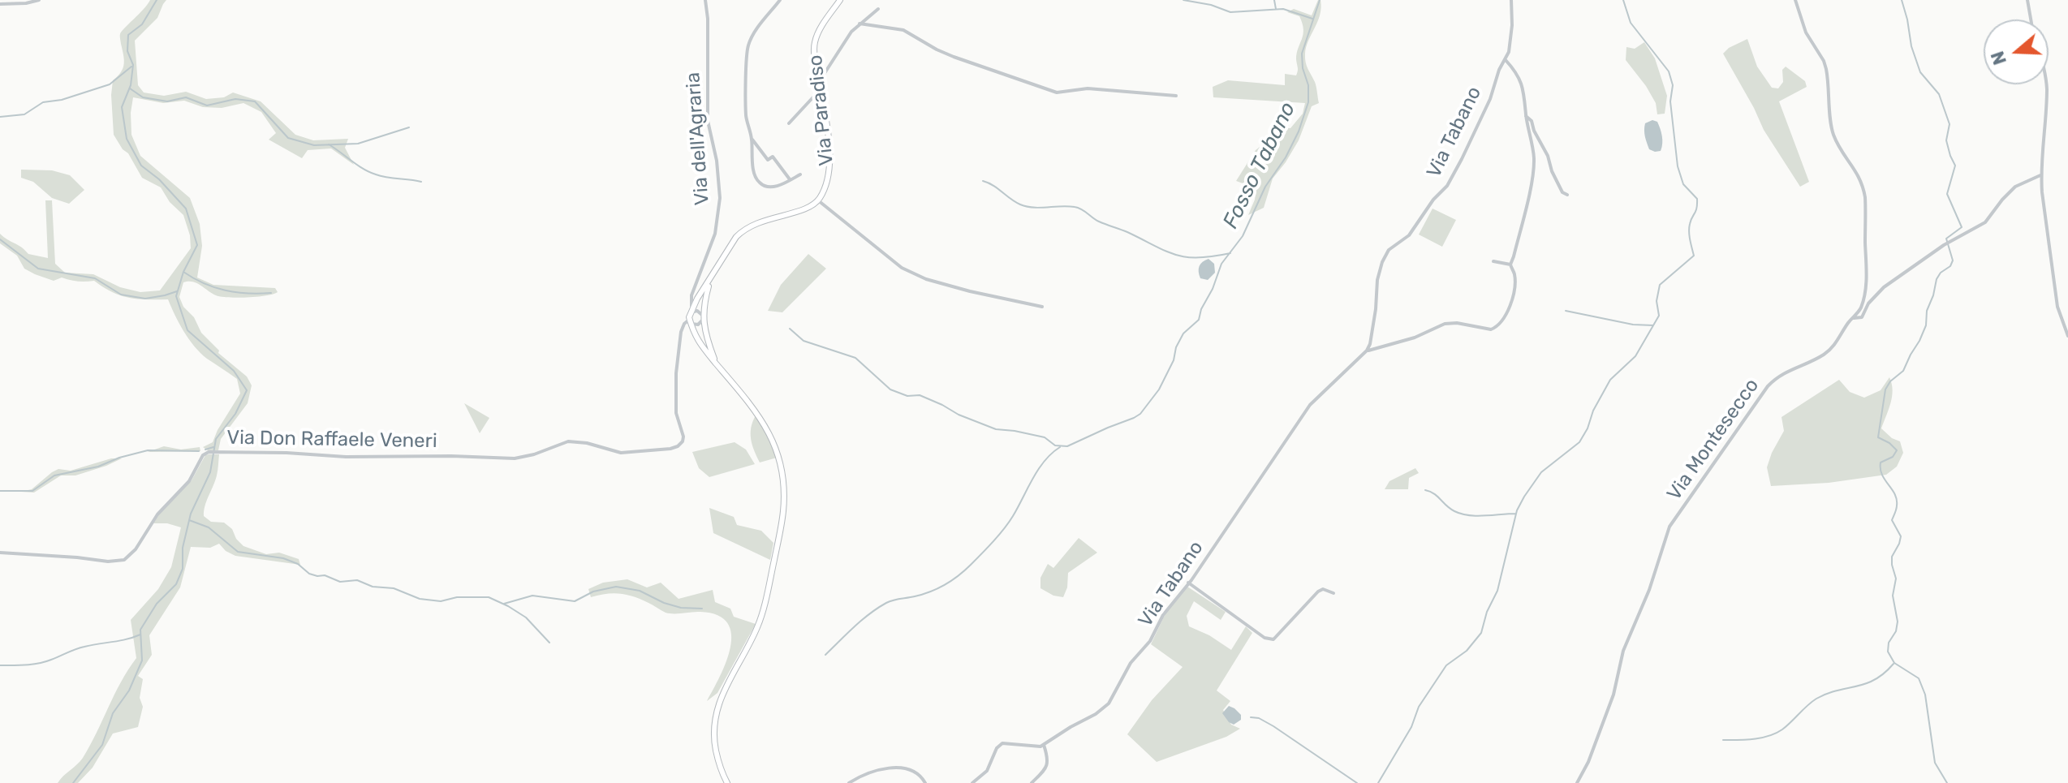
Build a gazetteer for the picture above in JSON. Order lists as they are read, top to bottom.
{
  "streets": {
    "main road": ["Via Paradiso"],
    "street": [
      "Via Tabano",
      "Via dell'Agraria",
      "Via Don Raffaele Veneri",
      "Via Montesecco"
    ]
  },
  "water": ["Fosso Tabano"],
  "north": "left"
}
